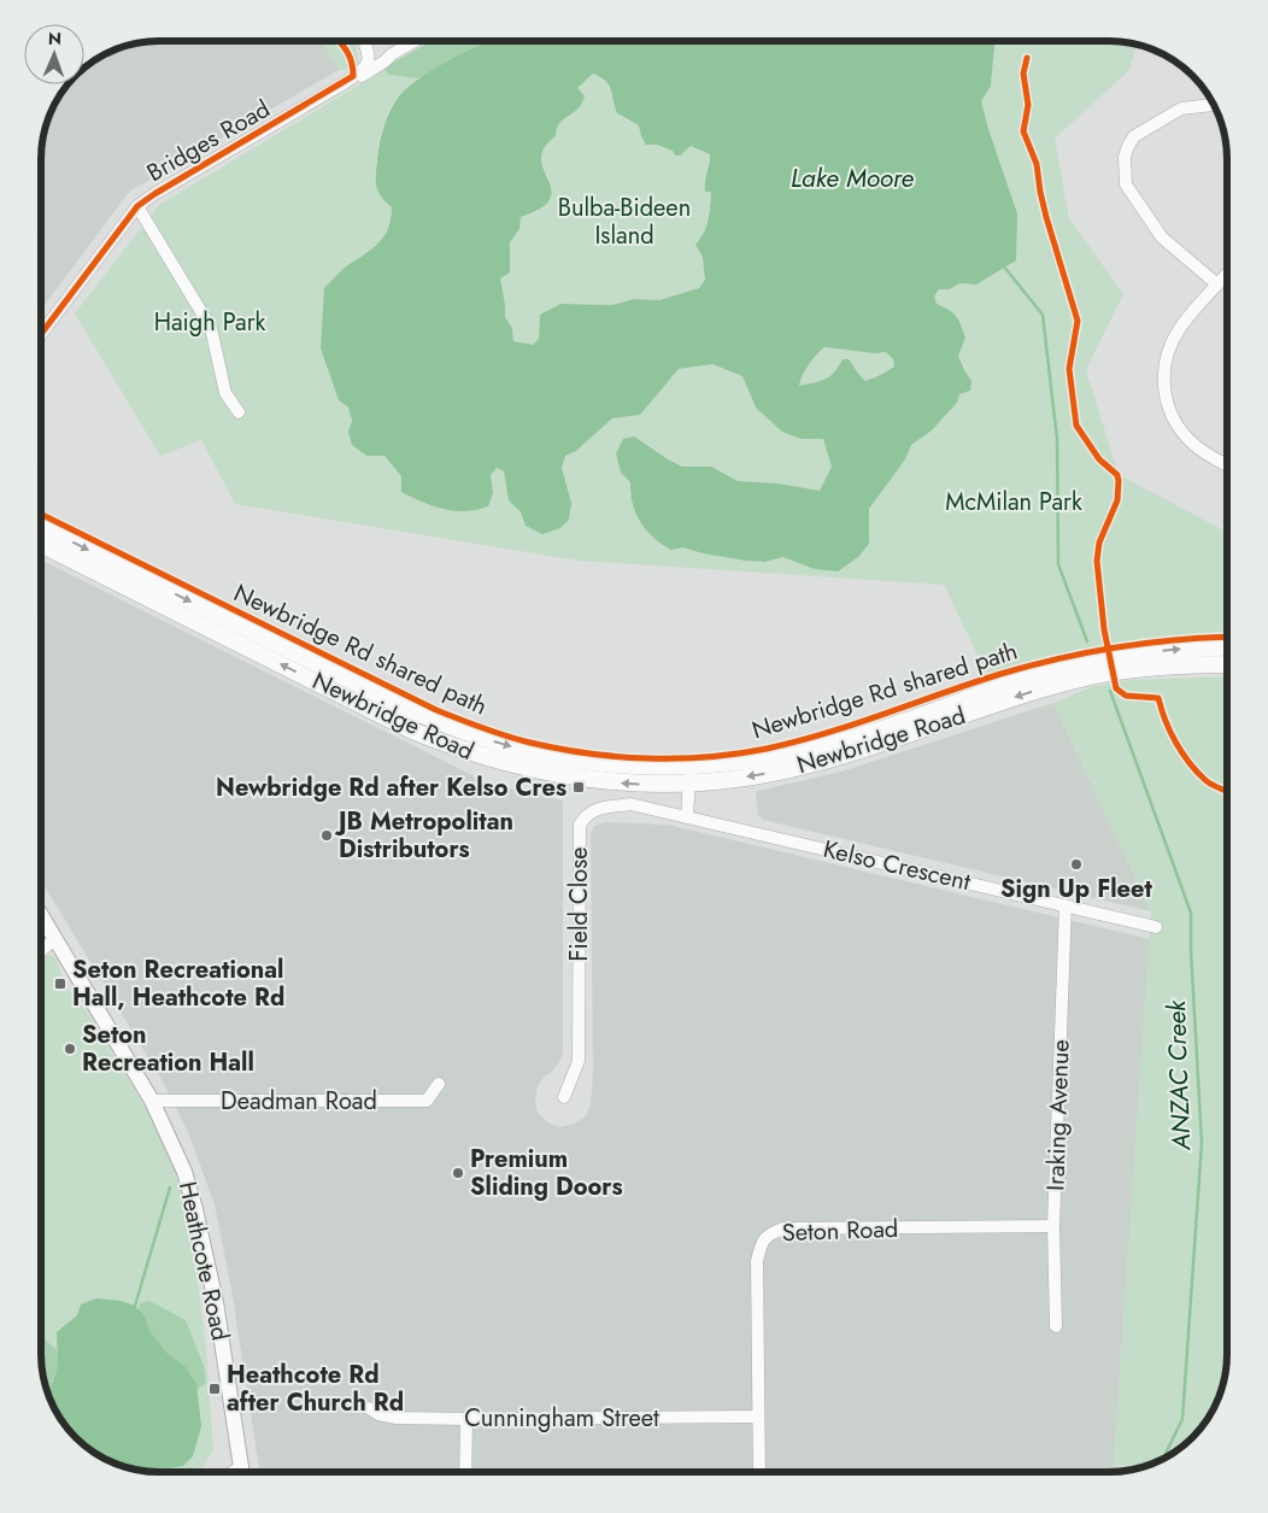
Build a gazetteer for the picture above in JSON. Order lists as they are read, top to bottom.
{
  "streets": {
    "highway": ["Newbridge Road"],
    "main road": ["Heathcote Road"],
    "street": [
      "Bridges Road",
      "Kelso Crescent",
      "Field Close",
      "Deadman Road",
      "Iraking Avenue",
      "Seton Road",
      "Cunningham Street"
    ],
    "cycle path": ["Newbridge Rd shared path"]
  },
  "crossings": [
    ["Kelso Crescent", "Field Close"],
    ["Kelso Crescent", "Iraking Avenue"],
    ["Deadman Road", "Heathcote Road"],
    ["Iraking Avenue", "Seton Road"],
    ["Seton Road", "Cunningham Street"]
  ],
  "water": ["Lake Moore", "ANZAC Creek"],
  "parks": ["Bulba-Bideen Island", "Haigh Park", "McMilan Park"],
  "places": {
    "transit": ["Newbridge Rd after Kelso Cres", "Seton Recreational Hall, Heathcote Rd", "Heathcote Rd after Church Rd"],
    "other": [
      "JB Metropolitan Distributors",
      "Sign Up Fleet",
      "Seton Recreation Hall",
      "Premium Sliding Doors"
    ]
  },
  "north": "top"
}
